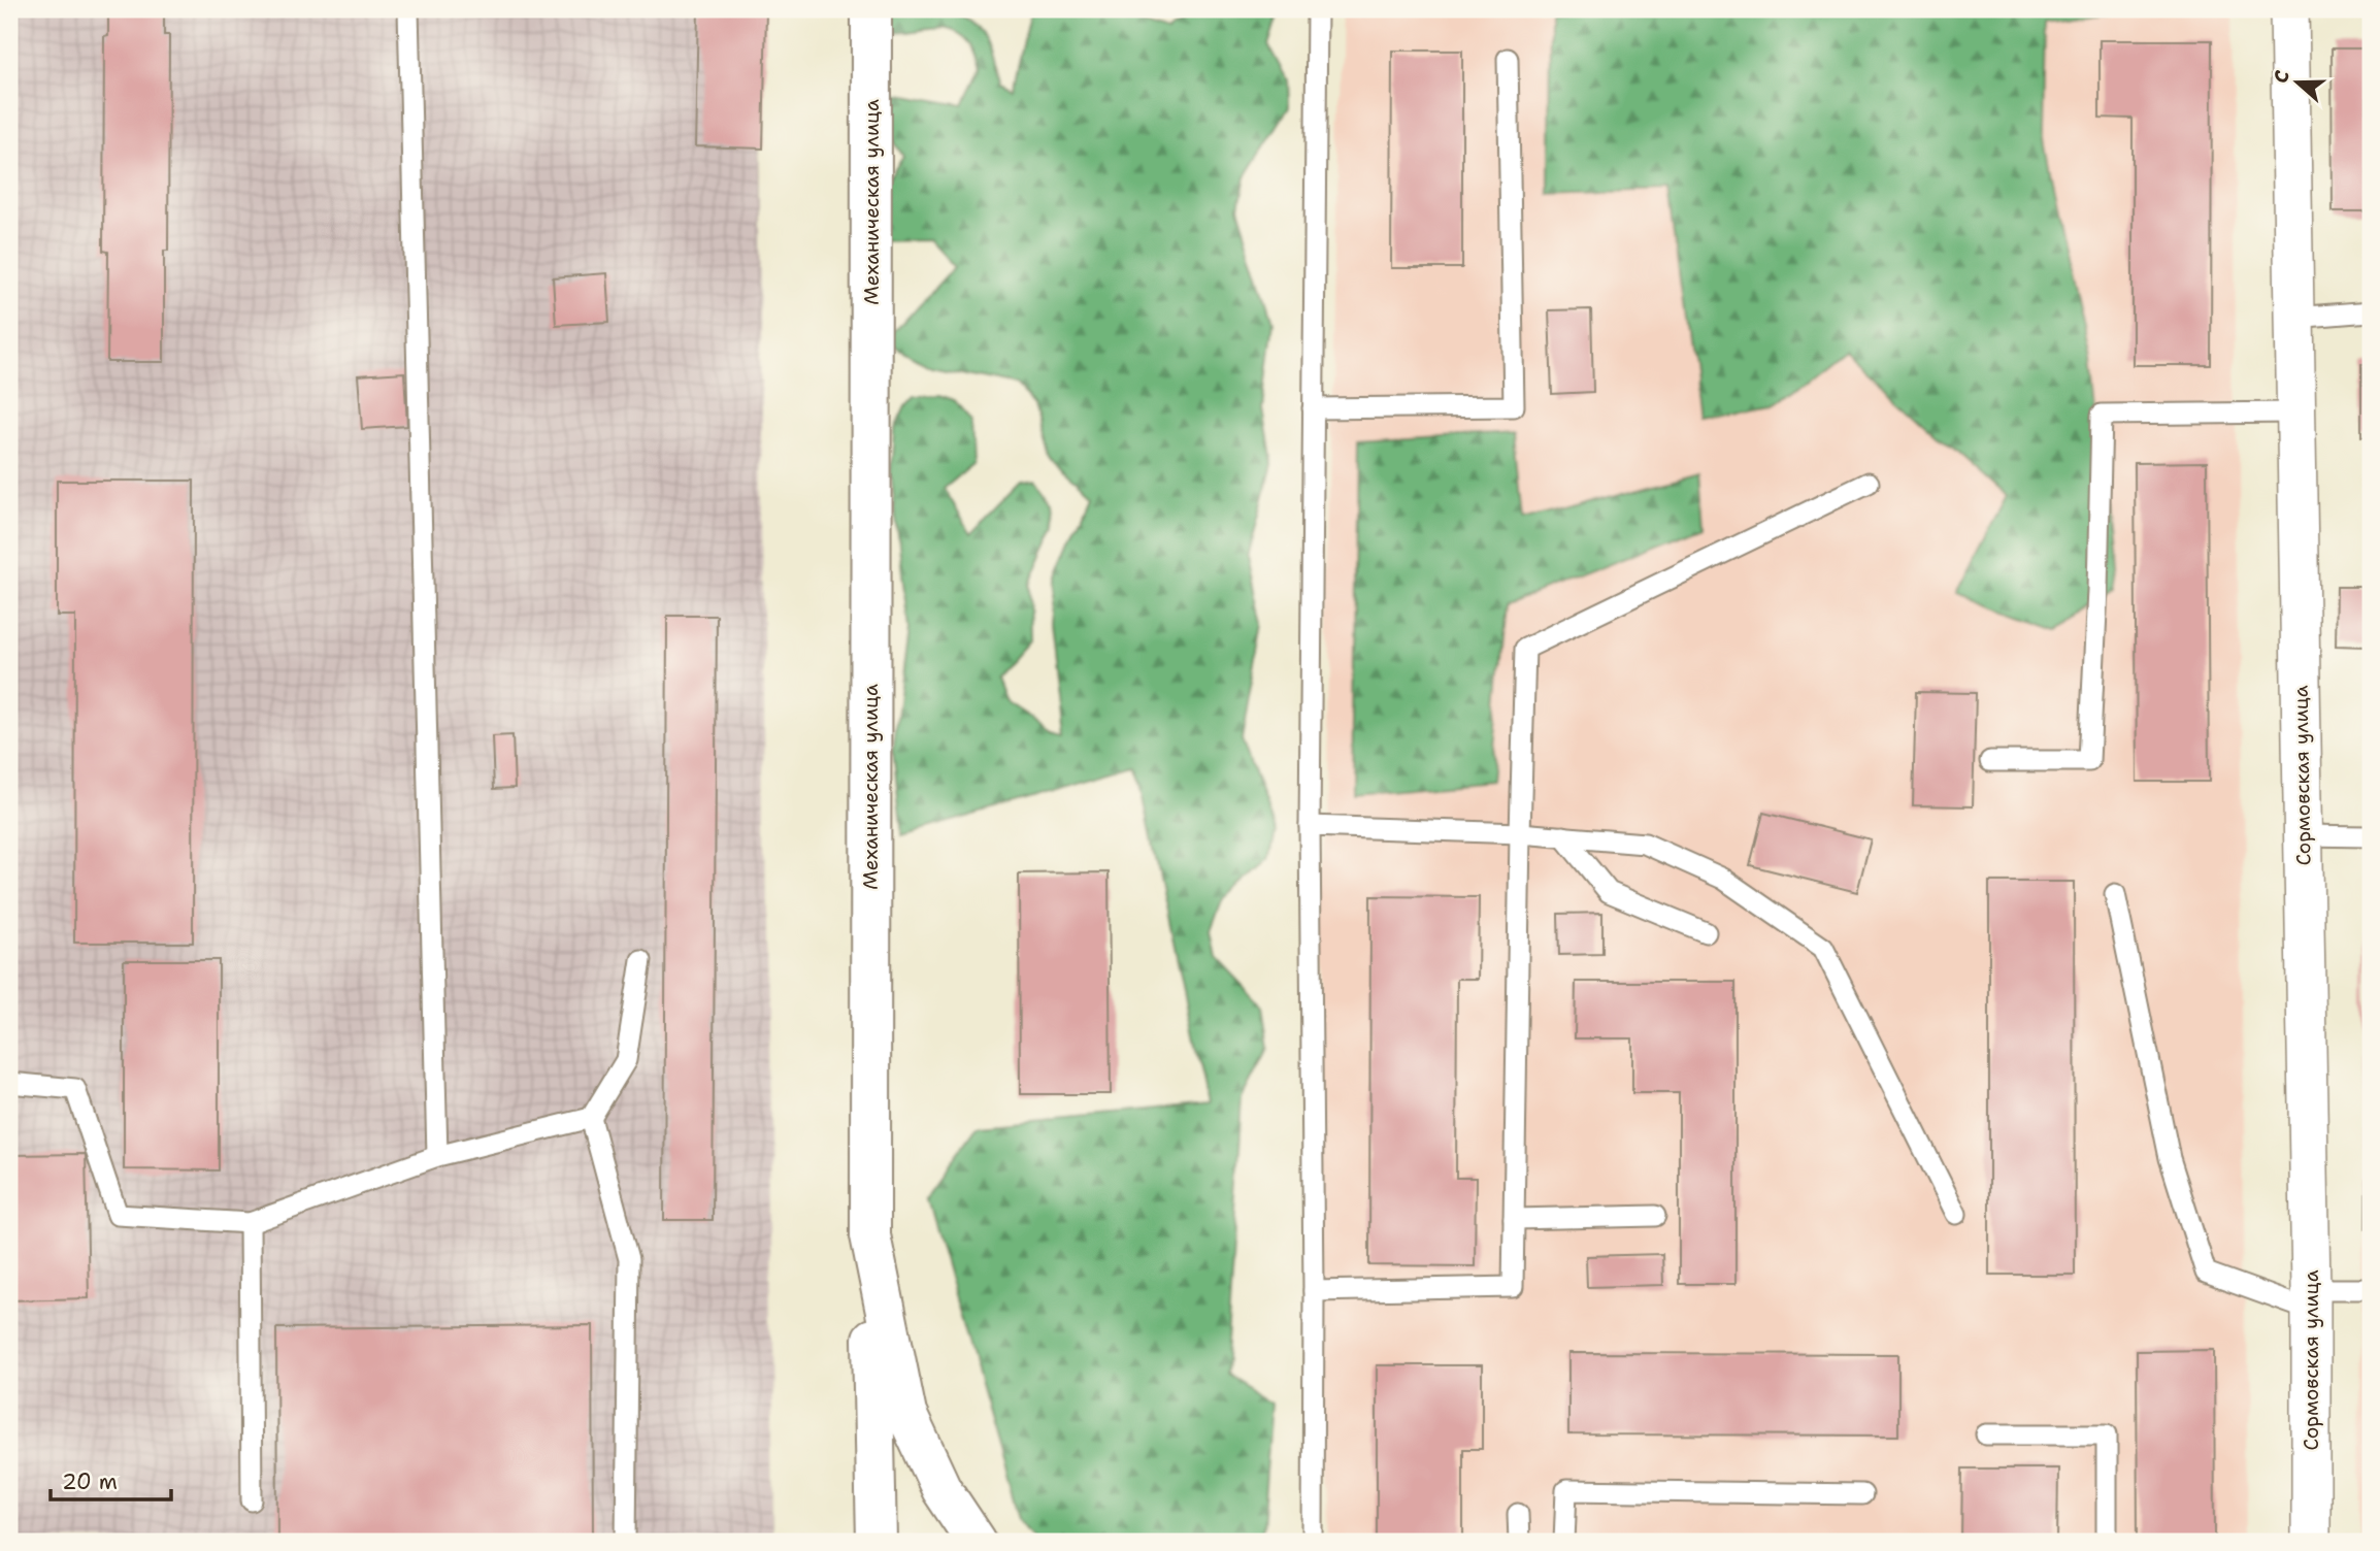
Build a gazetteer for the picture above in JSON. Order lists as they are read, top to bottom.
{
  "streets": {
    "street": ["Механическая улица", "Сормовская улица"]
  },
  "scale_bar": "20 m",
  "north": "left"
}
